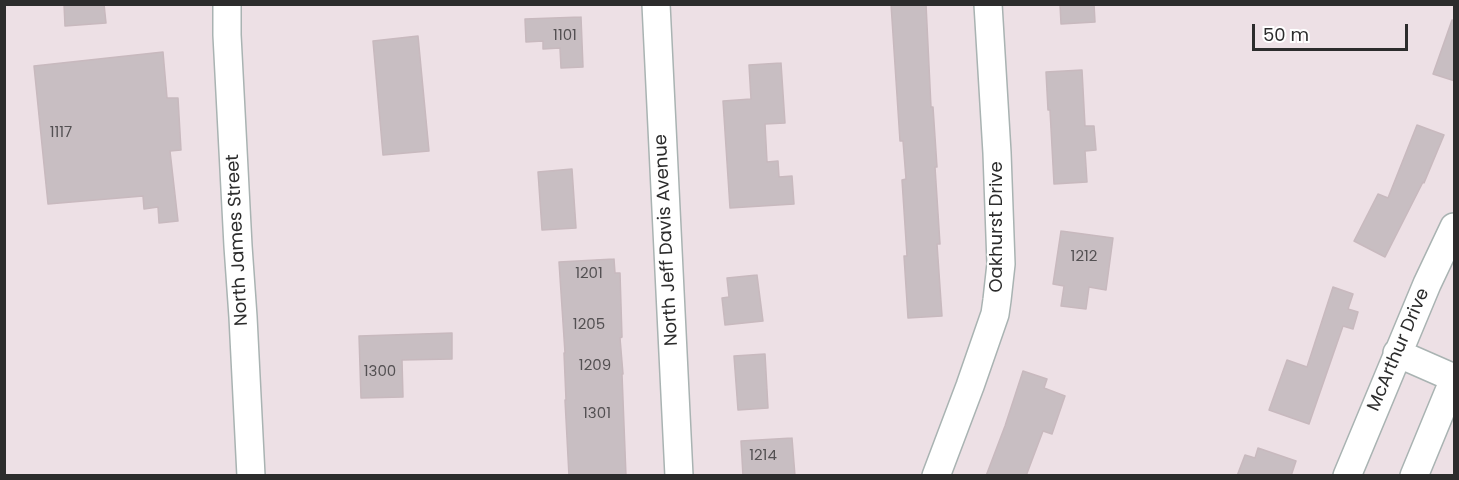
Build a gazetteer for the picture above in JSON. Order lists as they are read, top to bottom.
{
  "streets": {
    "street": [
      "Oakhurst Drive",
      "North James Street",
      "North Jeff Davis Avenue",
      "McArthur Drive"
    ]
  },
  "house_numbers": [
    "1101",
    "1117",
    "1212",
    "1201",
    "1205",
    "1209",
    "1300",
    "1301",
    "1214"
  ],
  "scale_bar": "50 m"
}
